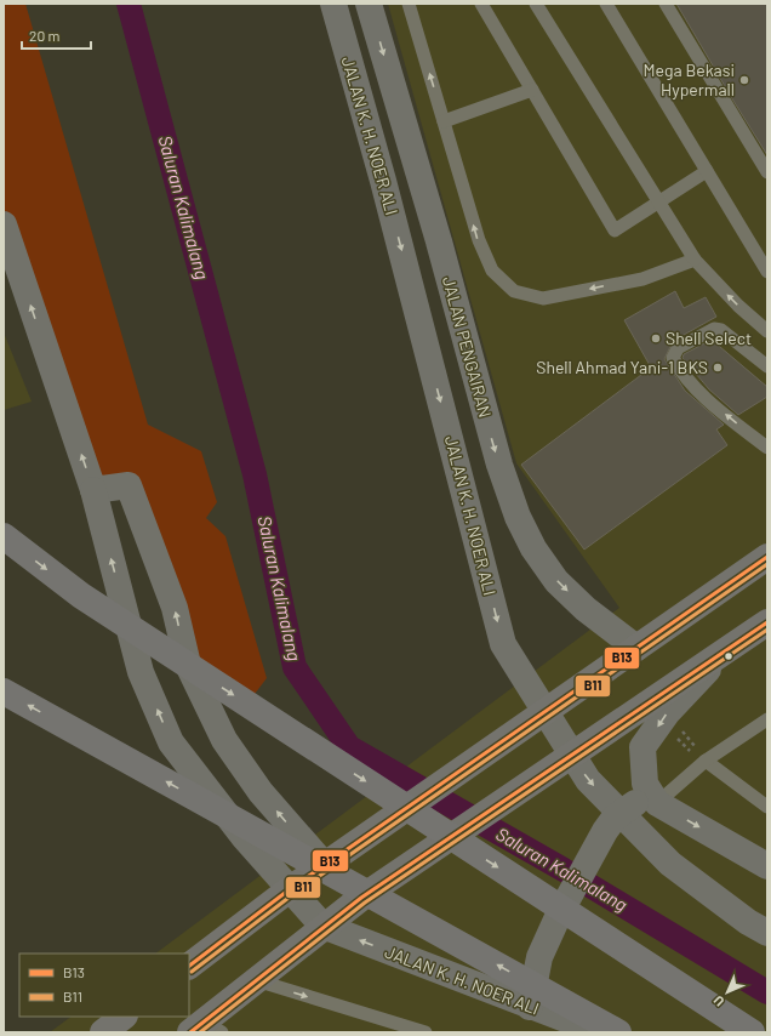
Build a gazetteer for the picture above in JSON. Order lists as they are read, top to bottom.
{
  "streets": {
    "main road": ["JALAN K. H. NOER ALI", "JALAN PENGAIRAN"]
  },
  "one_way": ["JALAN PENGAIRAN"],
  "water": ["Saluran Kalimalang"],
  "places": ["Mega Bekasi Hypermall", "Shell Select", "Shell Ahmad Yani-1 BKS"],
  "lines": ["transit line B13", "transit line B11"],
  "legend": ["B13", "B11"],
  "scale_bar": "20 m",
  "north": "bottom left"
}
